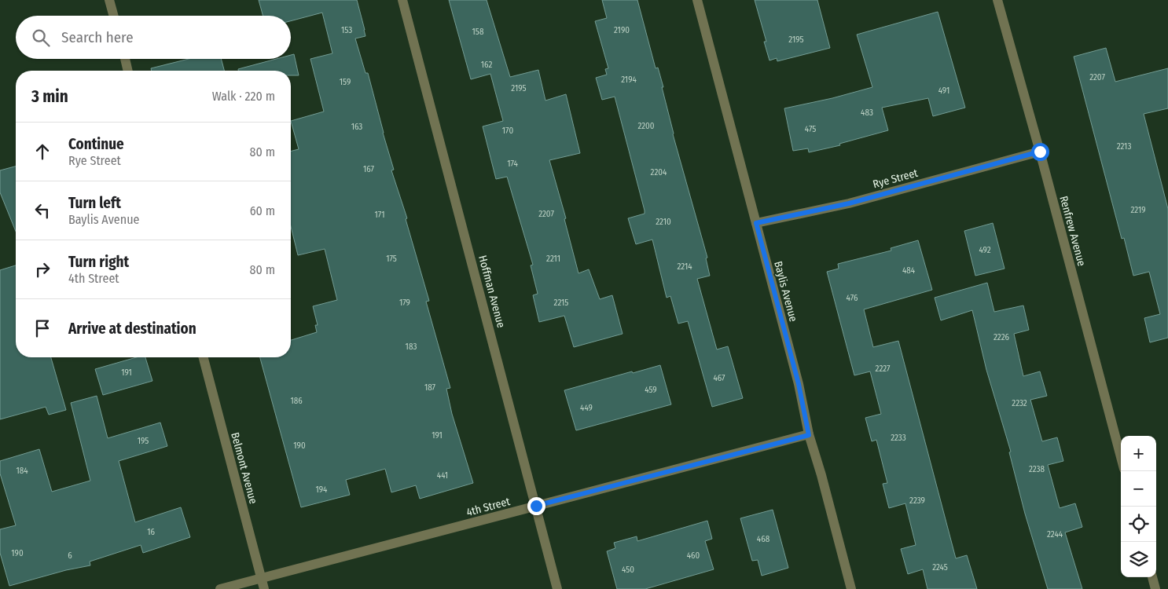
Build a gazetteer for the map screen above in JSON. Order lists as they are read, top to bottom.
{
  "streets": {
    "street": [
      "Rye Street",
      "Renfrew Avenue",
      "Hoffman Avenue",
      "Baylis Avenue",
      "Belmont Avenue",
      "4th Street"
    ]
  },
  "crossings": [
    ["Rye Street", "Renfrew Avenue"],
    ["Rye Street", "Baylis Avenue"],
    ["Hoffman Avenue", "4th Street"],
    ["Baylis Avenue", "4th Street"],
    ["Belmont Avenue", "4th Street"]
  ],
  "house_numbers": [
    "153",
    "2190",
    "158",
    "2195",
    "162",
    "2207",
    "2194",
    "159",
    "2195",
    "491",
    "483",
    "2200",
    "163",
    "475",
    "170",
    "2213",
    "174",
    "167",
    "2204",
    "2219",
    "2207",
    "171",
    "2210",
    "492",
    "175",
    "2211",
    "2214",
    "484",
    "476",
    "179",
    "2215",
    "2226",
    "183",
    "2227",
    "191",
    "467",
    "187",
    "459",
    "186",
    "2232",
    "449",
    "191",
    "2233",
    "195",
    "190",
    "2238",
    "184",
    "441",
    "194",
    "2239",
    "16",
    "2244",
    "468",
    "190",
    "6",
    "460",
    "2245",
    "450"
  ],
  "page": {
    "search": "Search here",
    "heading": ["3 min", "Walk · 220 m"],
    "list": [
      ["Continue", "Rye Street", "80 m"],
      ["Turn left", "Baylis Avenue", "60 m"],
      ["Turn right", "4th Street", "80 m"],
      "Arrive at destination"
    ],
    "map_buttons": ["+", "−"]
  }
}
